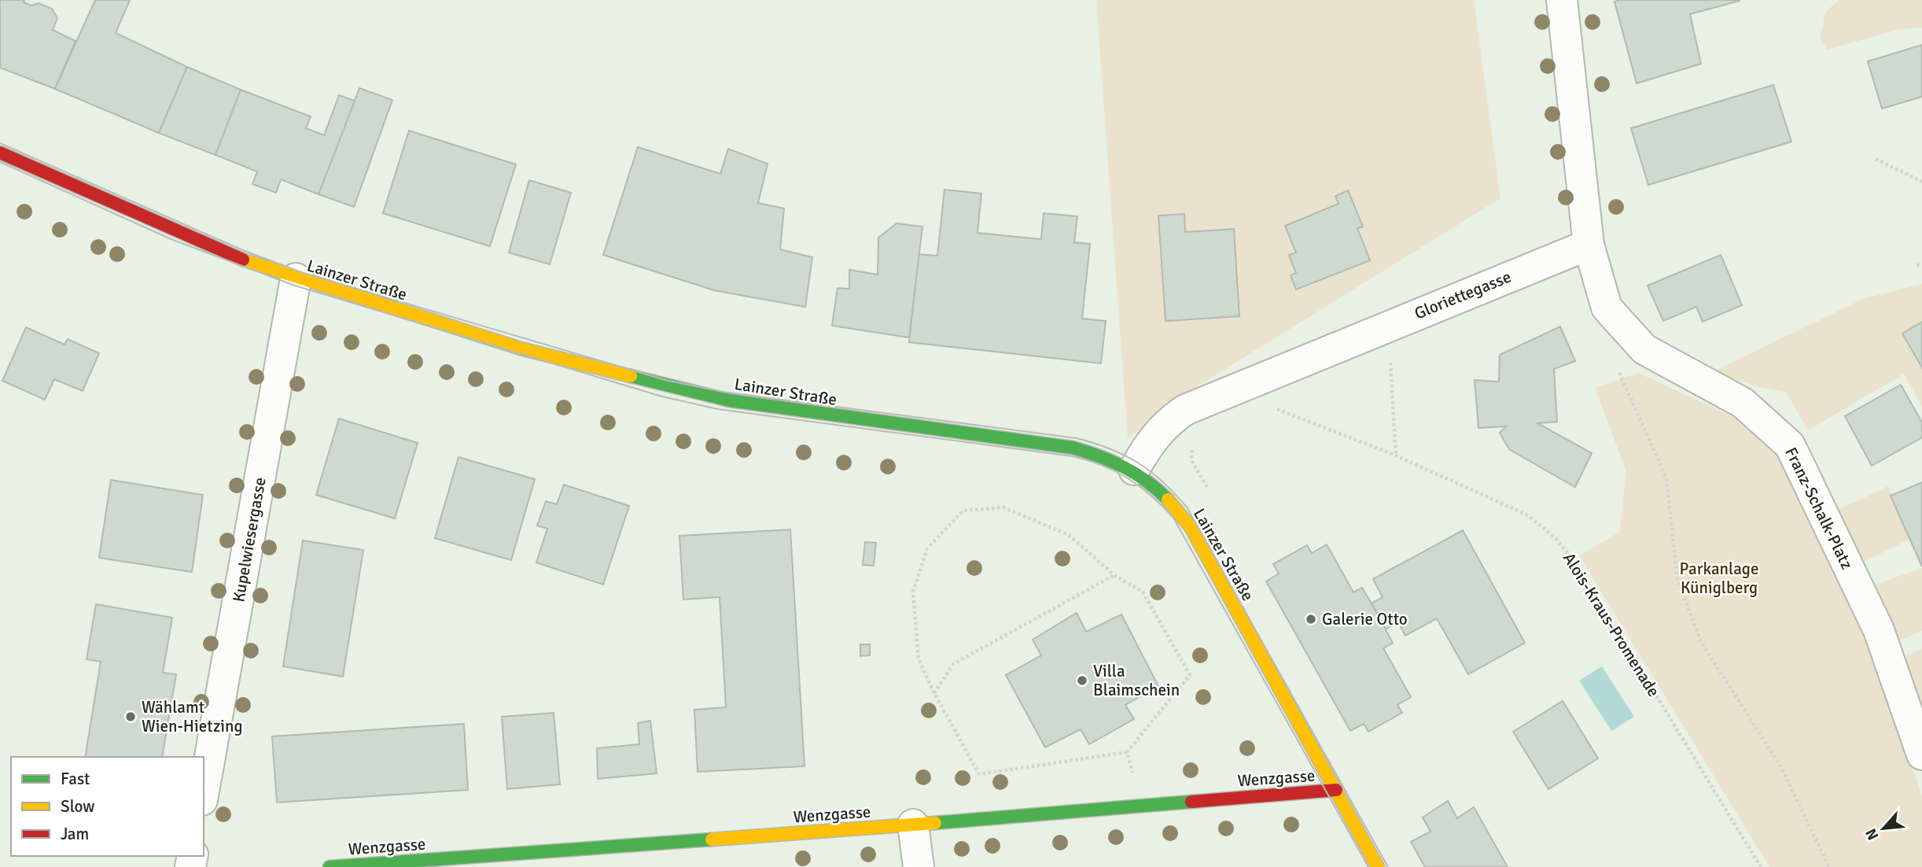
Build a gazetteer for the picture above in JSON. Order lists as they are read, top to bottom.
{
  "streets": {
    "main road": ["Lainzer Straße", "Wenzgasse"],
    "street": ["Gloriettegasse", "Franz-Schalk-Platz", "Kupelwiesergasse"],
    "path": ["Alois-Kraus-Promenade"]
  },
  "crossings": [
    ["Lainzer Straße", "Gloriettegasse"],
    ["Lainzer Straße", "Kupelwiesergasse"],
    ["Lainzer Straße", "Wenzgasse"],
    ["Gloriettegasse", "Franz-Schalk-Platz"],
    ["Gloriettegasse", "Alois-Kraus-Promenade"]
  ],
  "parks": ["Parkanlage Küniglberg"],
  "places": ["Galerie Otto", "Villa Blaimschein", "Wählamt Wien-Hietzing"],
  "legend": ["Fast", "Slow", "Jam"],
  "north": "bottom left"
}
